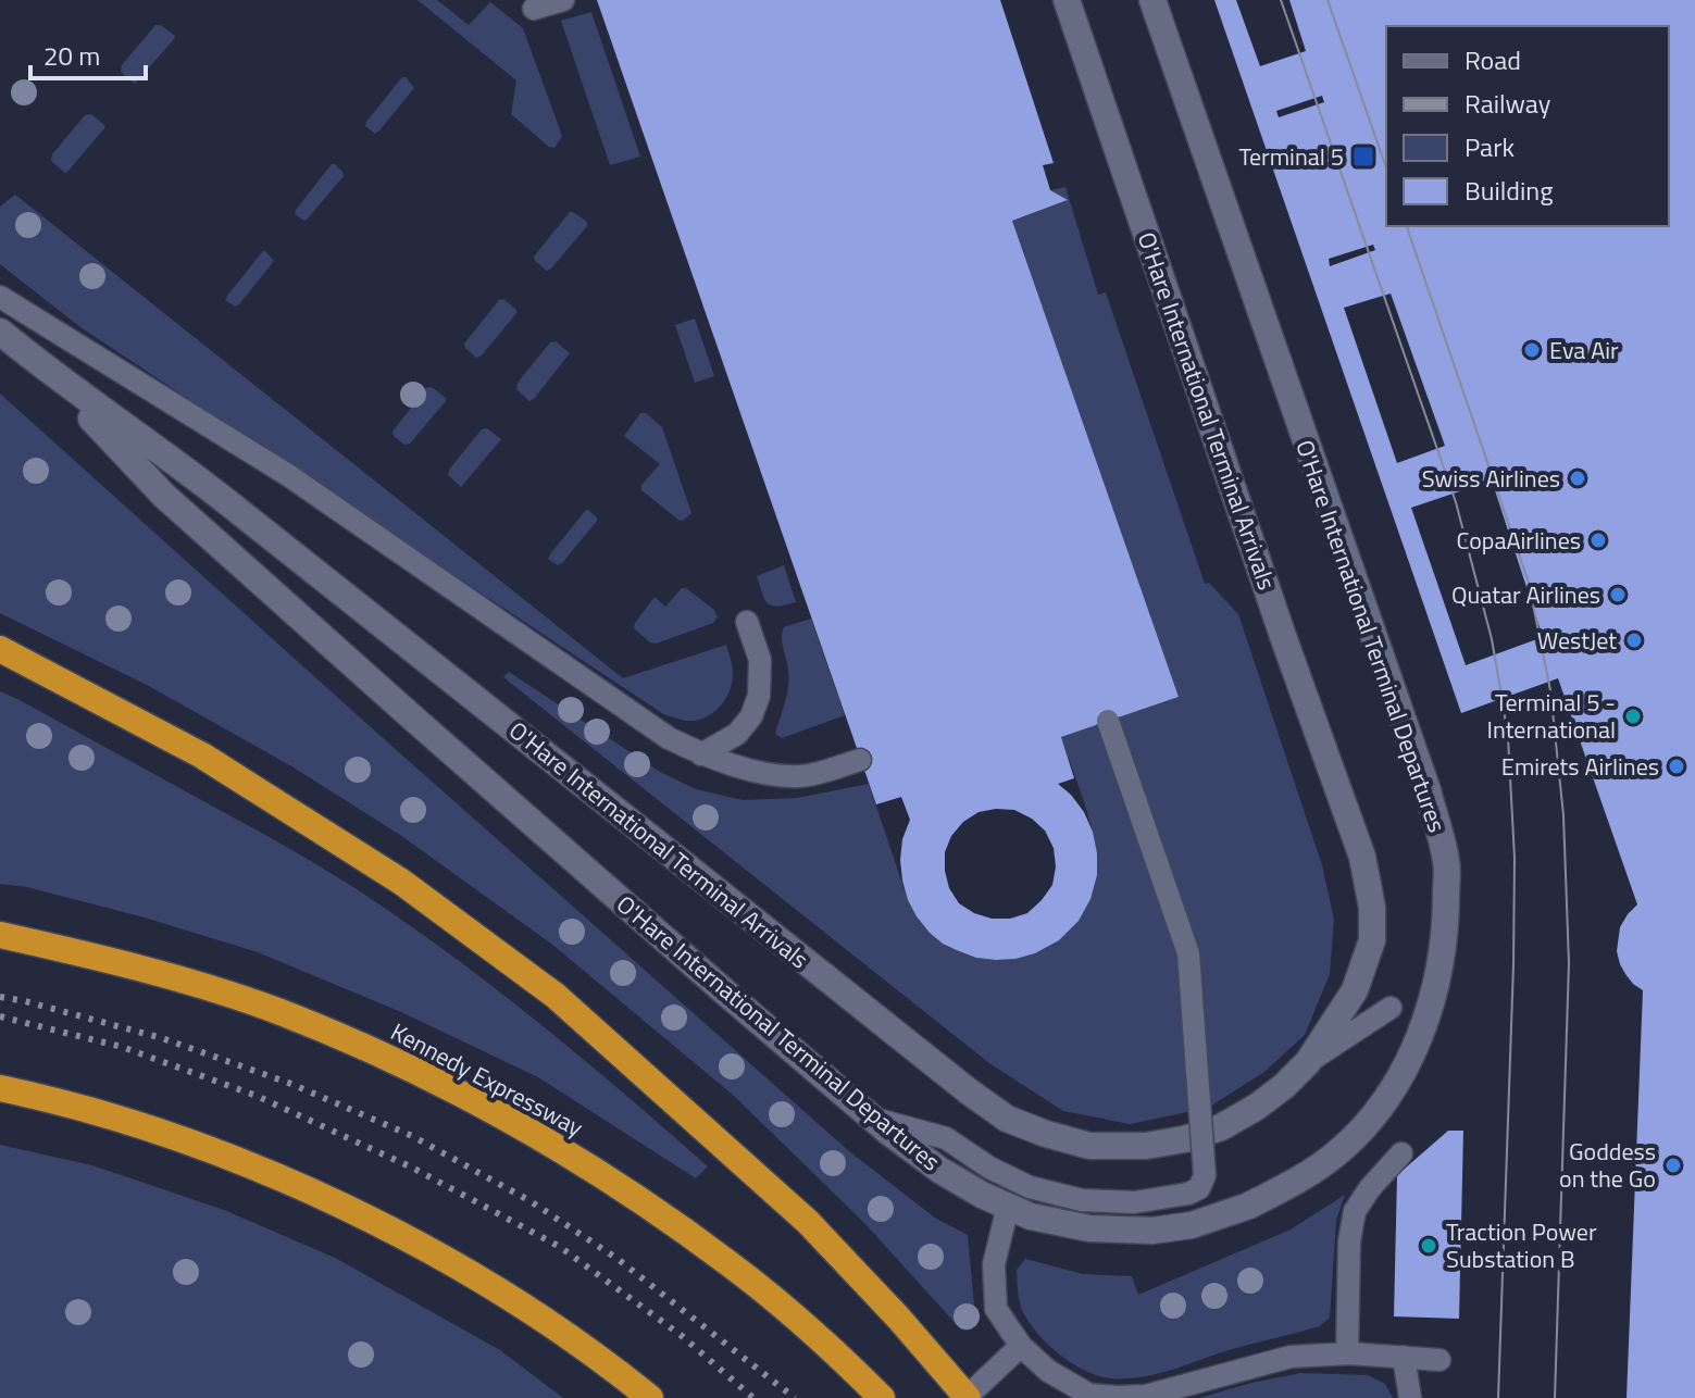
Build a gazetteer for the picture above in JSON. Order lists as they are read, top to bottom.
{
  "streets": {
    "highway": ["Kennedy Expressway"],
    "street": ["O'Hare International Terminal Arrivals", "O'Hare International Terminal Departures"]
  },
  "crossings": [
    ["O'Hare International Terminal Arrivals", "O'Hare International Terminal Departures"]
  ],
  "places": {
    "transit": ["Terminal 5"],
    "other": [
      "Eva Air",
      "Swiss Airlines",
      "CopaAirlines",
      "Quatar Airlines",
      "WestJet",
      "Terminal 5 - International",
      "Emirets Airlines",
      "Goddess on the Go",
      "Traction Power Substation B"
    ]
  },
  "legend": [
    "Road",
    "Railway",
    "Park",
    "Building"
  ],
  "scale_bar": "20 m"
}
